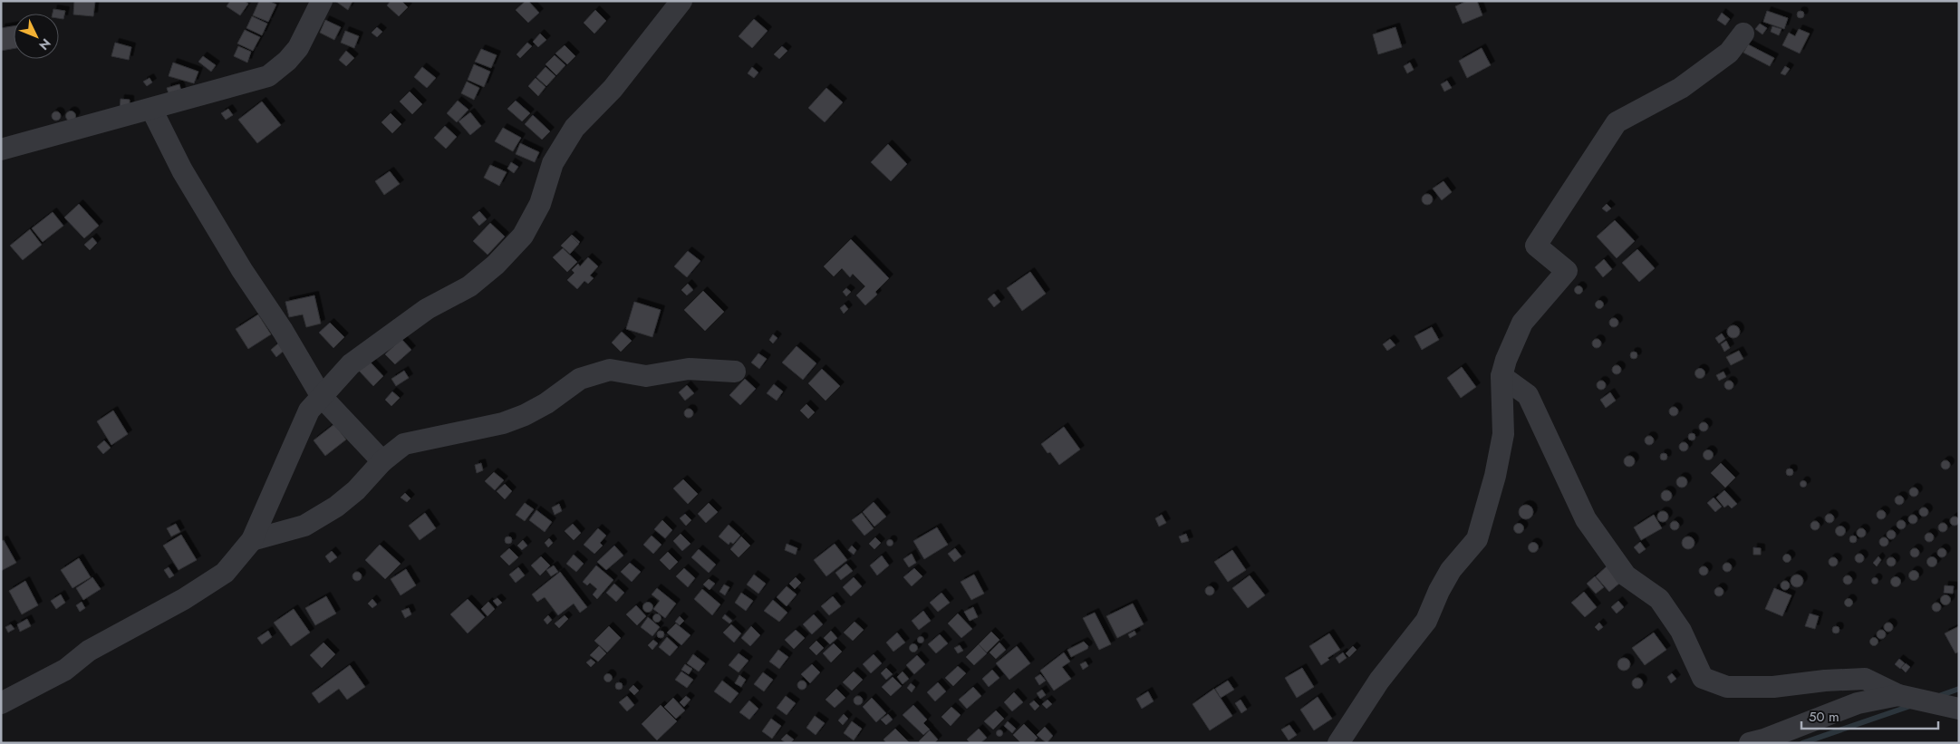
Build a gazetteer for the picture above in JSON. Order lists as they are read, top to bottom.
{
  "scale_bar": "50 m",
  "north": "bottom right"
}
